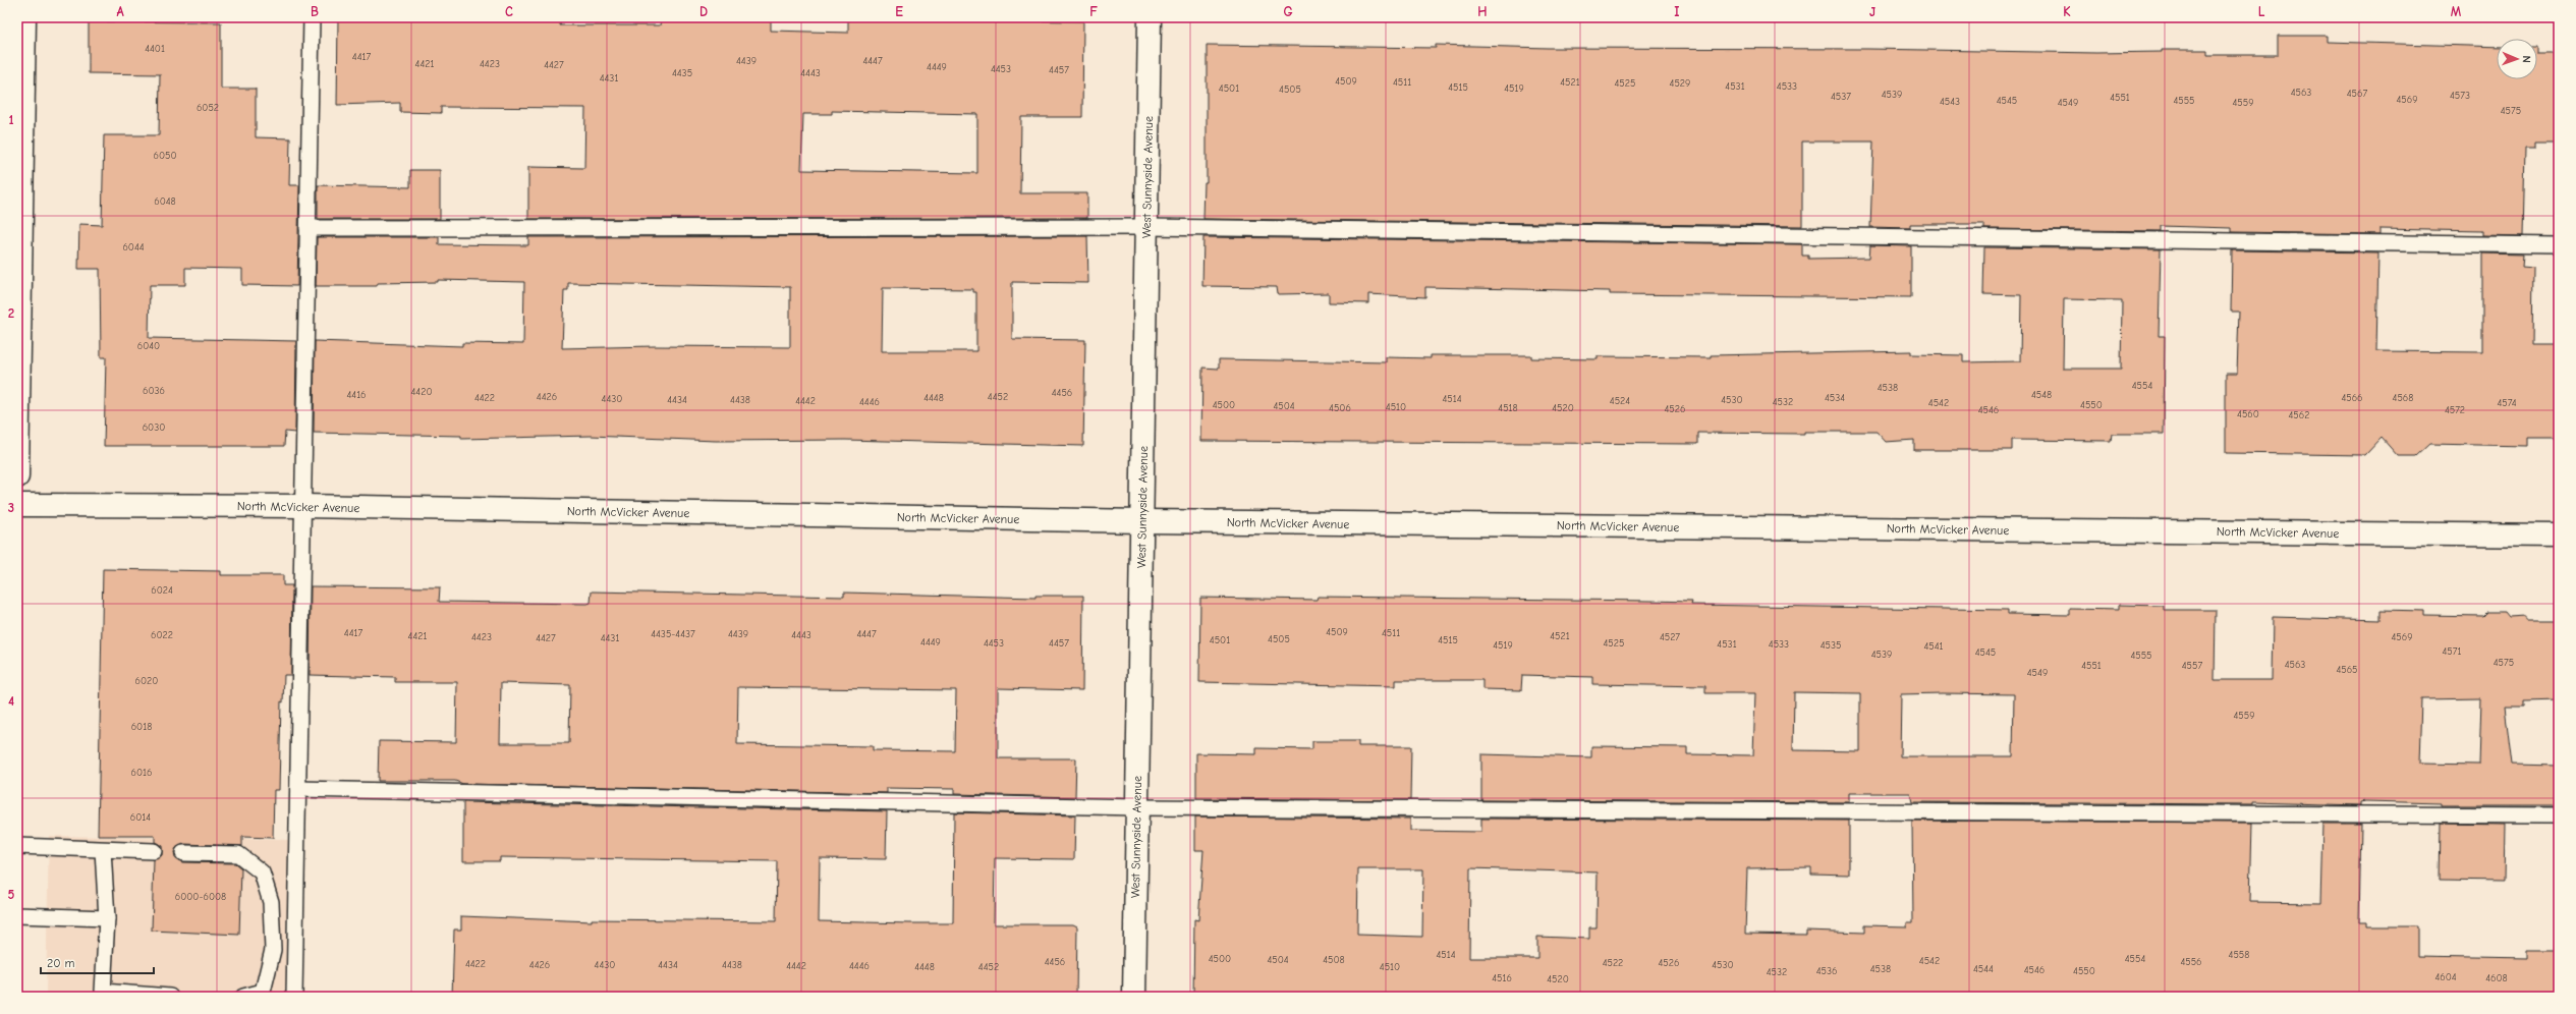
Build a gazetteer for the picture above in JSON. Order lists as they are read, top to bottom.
{
  "streets": {
    "street": ["West Sunnyside Avenue", "North McVicker Avenue"]
  },
  "crossings": [
    ["West Sunnyside Avenue", "North McVicker Avenue"]
  ],
  "house_numbers": [
    "4401",
    "4417",
    "4439",
    "4447",
    "4421",
    "4423",
    "4427",
    "4449",
    "4453",
    "4457",
    "4435",
    "4443",
    "4431",
    "4509",
    "4511",
    "4521",
    "4525",
    "4529",
    "4531",
    "4533",
    "4515",
    "4501",
    "4519",
    "4505",
    "4563",
    "4567",
    "4539",
    "4573",
    "4537",
    "4551",
    "4569",
    "4545",
    "4555",
    "4543",
    "4549",
    "4559",
    "6052",
    "4575",
    "6050",
    "6048",
    "6044",
    "6040",
    "4554",
    "4538",
    "6036",
    "4420",
    "4456",
    "4416",
    "4548",
    "4426",
    "4452",
    "4422",
    "4448",
    "4534",
    "4566",
    "4568",
    "4430",
    "4514",
    "4434",
    "4438",
    "4530",
    "4442",
    "4524",
    "4446",
    "4532",
    "4542",
    "4574",
    "4500",
    "4550",
    "4504",
    "4510",
    "4506",
    "4518",
    "4520",
    "4526",
    "4546",
    "4572",
    "4560",
    "4562",
    "6030",
    "6024",
    "4509",
    "4417",
    "4511",
    "4435-4437",
    "4439",
    "4447",
    "6022",
    "4443",
    "4421",
    "4521",
    "4423",
    "4527",
    "4569",
    "4427",
    "4431",
    "4505",
    "4501",
    "4515",
    "4449",
    "4453",
    "4457",
    "4525",
    "4531",
    "4533",
    "4519",
    "4535",
    "4541",
    "4571",
    "4545",
    "4539",
    "4555",
    "4575",
    "4563",
    "4551",
    "4557",
    "4565",
    "4549",
    "6020",
    "4559",
    "6018",
    "6016",
    "6014",
    "6000-6008",
    "4514",
    "4558",
    "4500",
    "4554",
    "4504",
    "4508",
    "4542",
    "4456",
    "4556",
    "4522",
    "4526",
    "4422",
    "4426",
    "4430",
    "4434",
    "4438",
    "4530",
    "4442",
    "4446",
    "4448",
    "4452",
    "4510",
    "4538",
    "4544",
    "4546",
    "4536",
    "4550",
    "4532",
    "4604",
    "4516",
    "4608",
    "4520"
  ],
  "scale_bar": "20 m",
  "north": "right",
  "grid": {
    "columns": [
      "A",
      "B",
      "C",
      "D",
      "E",
      "F",
      "G",
      "H",
      "I",
      "J",
      "K",
      "L",
      "M"
    ],
    "rows": [
      "1",
      "2",
      "3",
      "4",
      "5"
    ]
  }
}
